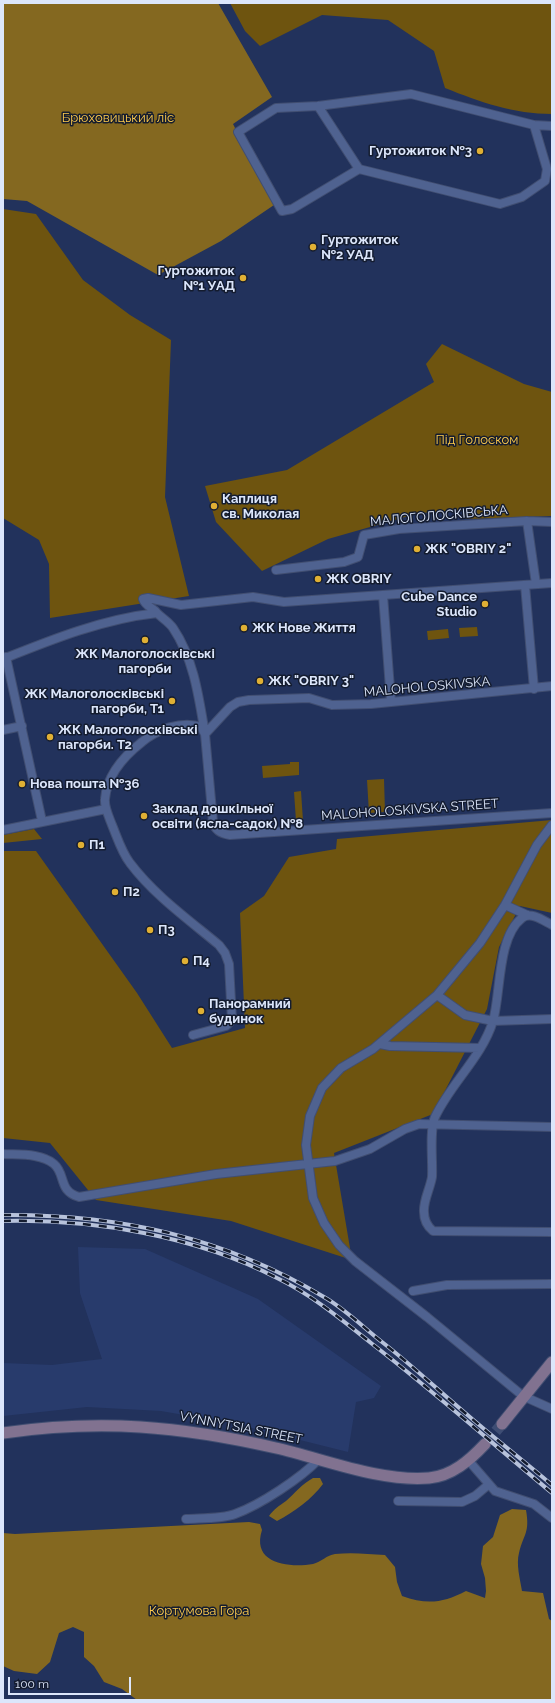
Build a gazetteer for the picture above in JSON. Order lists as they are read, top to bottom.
{
  "streets": {
    "main road": ["VYNNYTSIA STREET"],
    "street": ["МАЛОГОЛОСКІВСЬКА", "MALOHOLOSKIVSKA", "MALOHOLOSKIVSKA STREET"]
  },
  "crossings": [
    ["MALOHOLOSKIVSKA", "MALOHOLOSKIVSKA STREET"]
  ],
  "parks": ["Брюховицький ліс", "Під Голоском", "Кортумова Гора"],
  "places": [
    "Гуртожиток №3",
    "Гуртожиток №2 УАД",
    "Гуртожиток №1 УАД",
    "Каплиця св. Миколая",
    "ЖК \"OBRIY 2\"",
    "ЖК OBRIY",
    "Cube Dance Studio",
    "ЖК Нове Життя",
    "ЖК Малоголосківські пагорби",
    "ЖК \"OBRIY 3\"",
    "ЖК Малоголосківські пагорби, Т1",
    "ЖК Малоголосківські пагорби. Т2",
    "Нова пошта №36",
    "Заклад дошкільної освіти (ясла-садок) №8",
    "П1",
    "П2",
    "П3",
    "П4",
    "Панорамний будинок"
  ],
  "scale_bar": "100 m"
}
